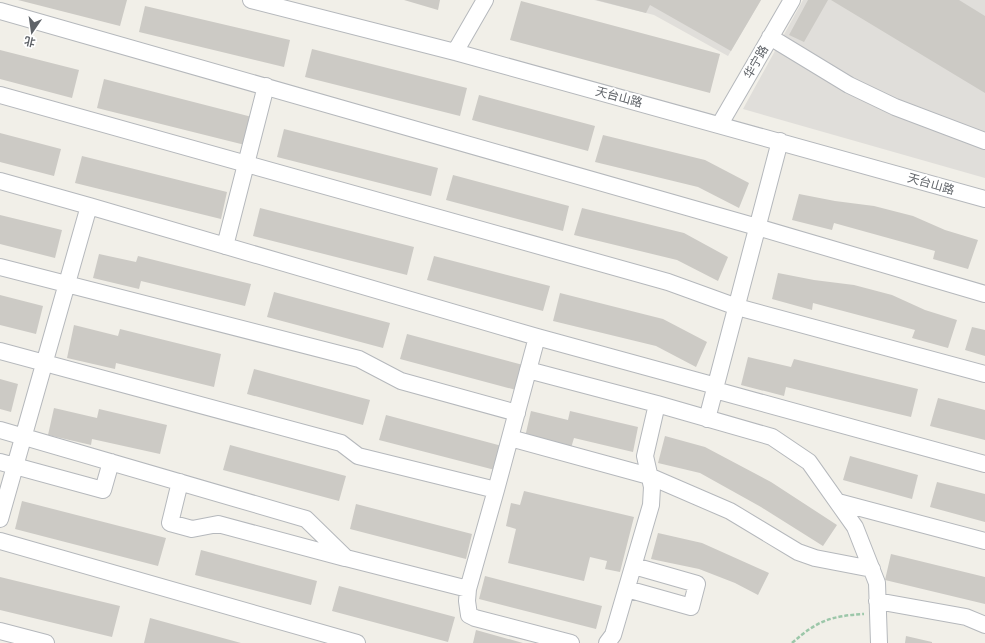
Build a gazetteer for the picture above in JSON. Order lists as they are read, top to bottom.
{
  "streets": {
    "street": ["华宁路", "天台山路"]
  },
  "crossings": [
    ["华宁路", "天台山路"]
  ],
  "north": "bottom"
}
